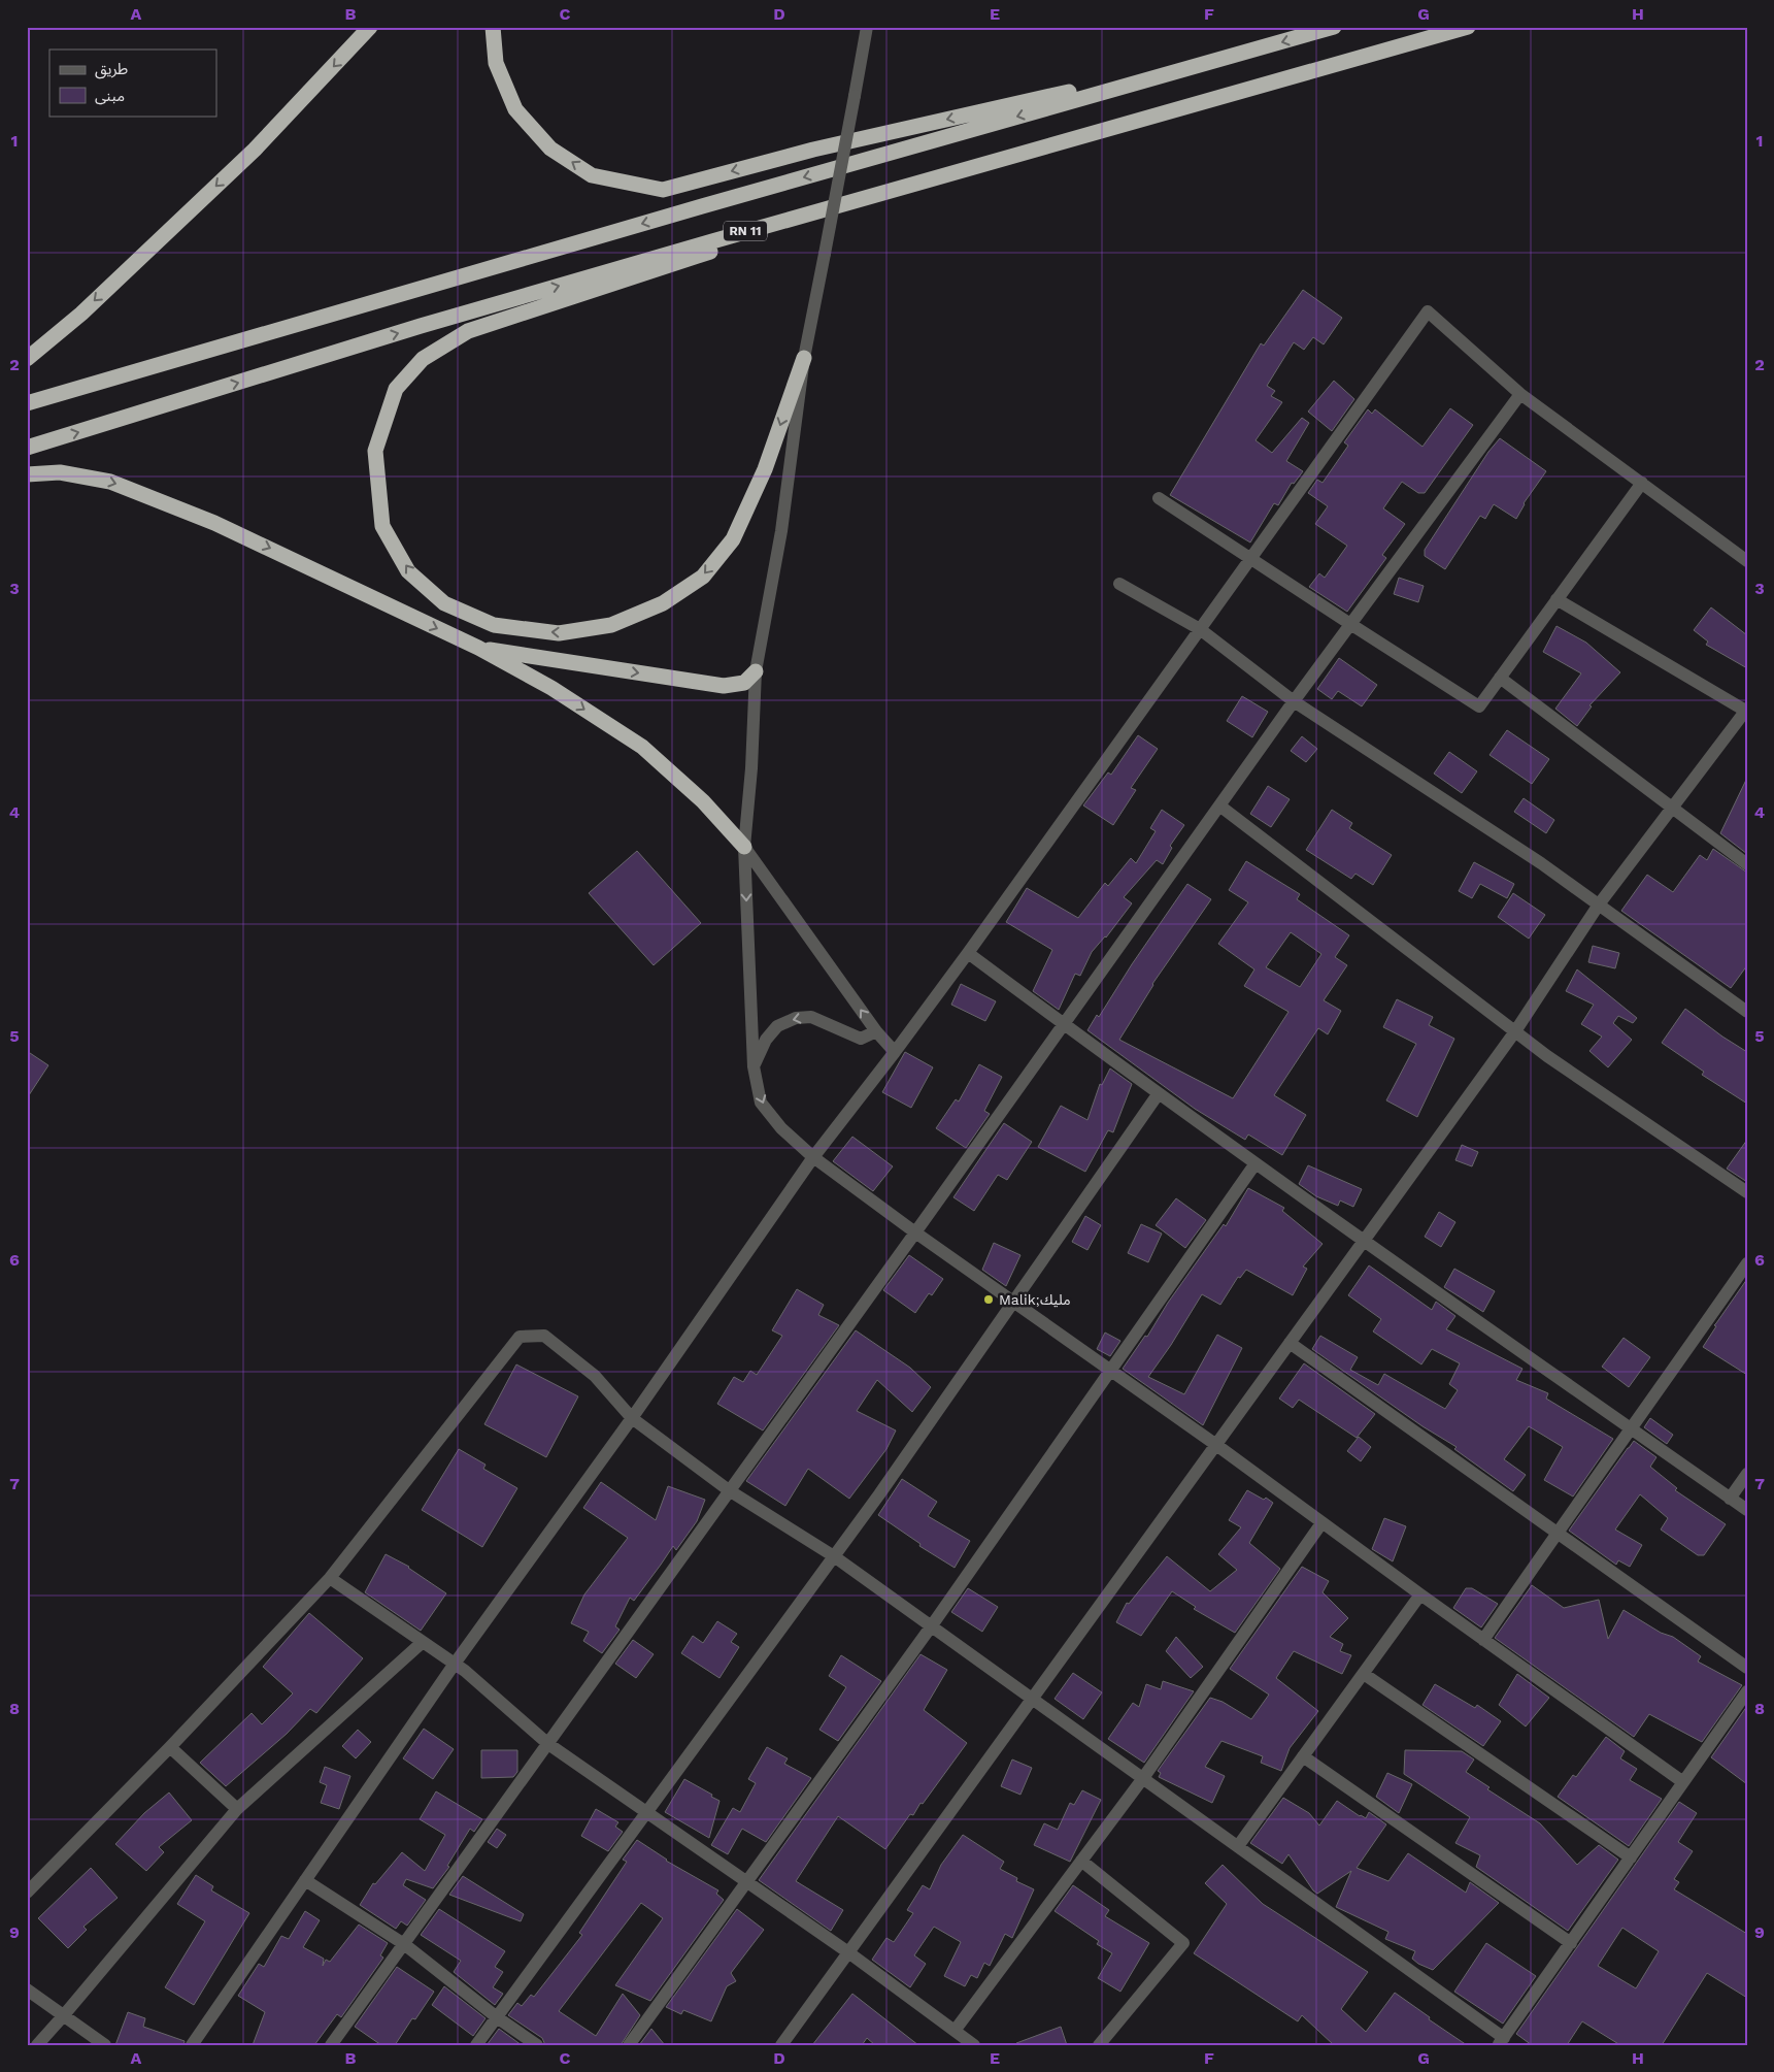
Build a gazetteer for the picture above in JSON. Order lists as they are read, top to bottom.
{
  "streets": {
    "highway": ["RN 11"]
  },
  "places": ["Malik;مليك"],
  "legend": ["طريق", "مبنى"],
  "grid": {
    "columns": [
      "A",
      "B",
      "C",
      "D",
      "E",
      "F",
      "G",
      "H"
    ],
    "rows": [
      "1",
      "2",
      "3",
      "4",
      "5",
      "6",
      "7",
      "8",
      "9"
    ]
  }
}
